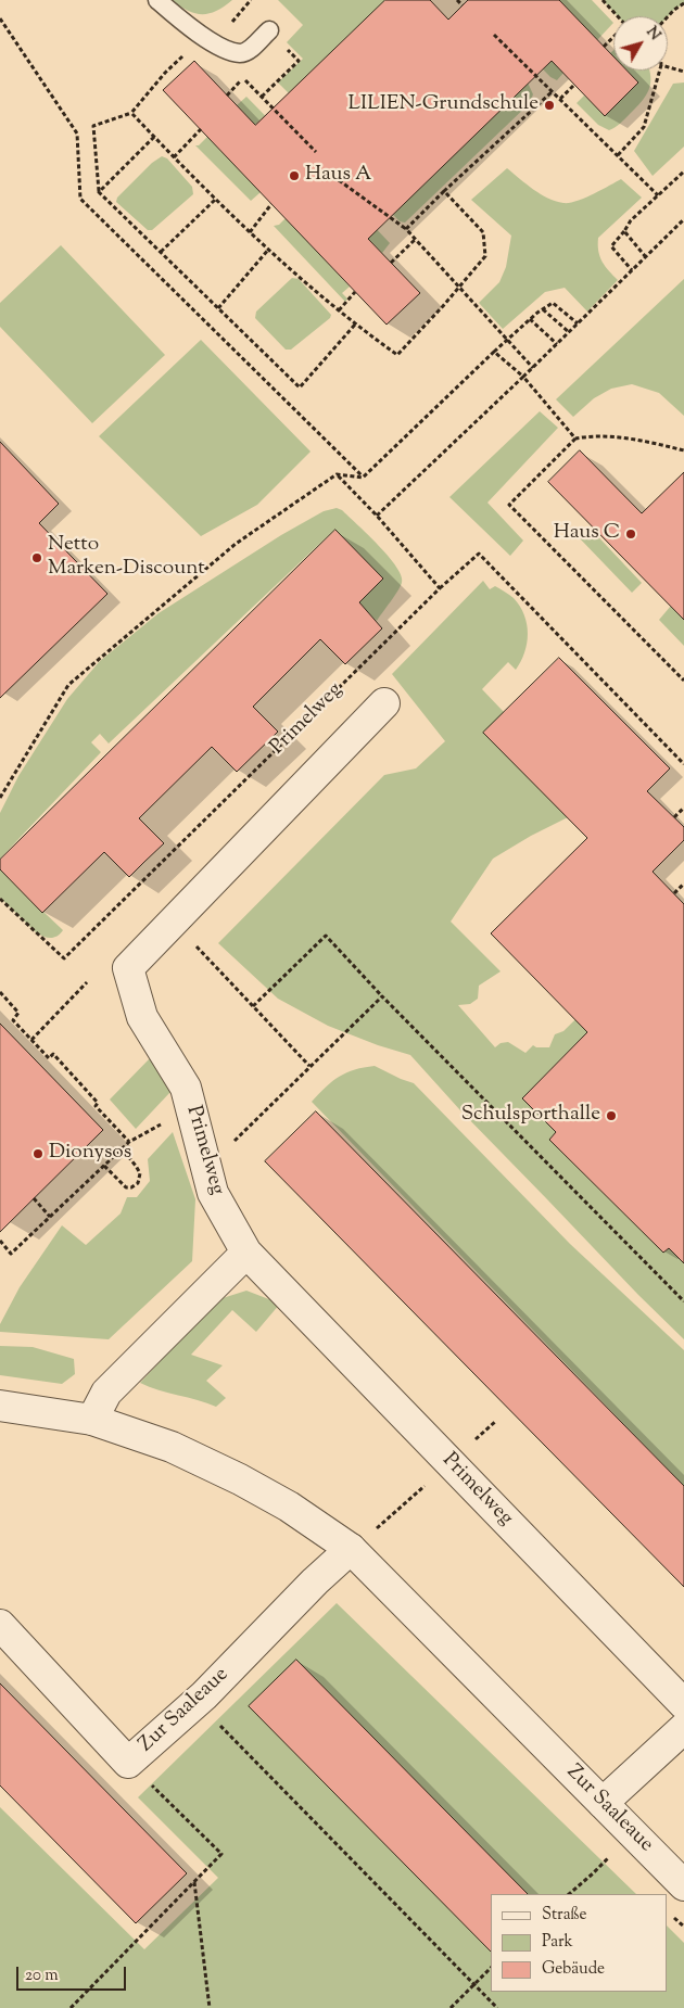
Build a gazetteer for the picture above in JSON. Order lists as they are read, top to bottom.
{
  "streets": {
    "street": ["Primelweg", "Zur Saaleaue"]
  },
  "places": [
    "LILIEN-Grundschule",
    "Haus A",
    "Haus C",
    "Netto Marken-Discount",
    "Schulsporthalle",
    "Dionysos"
  ],
  "legend": ["Straße", "Park", "Gebäude"],
  "scale_bar": "20 m",
  "north": "top right"
}
